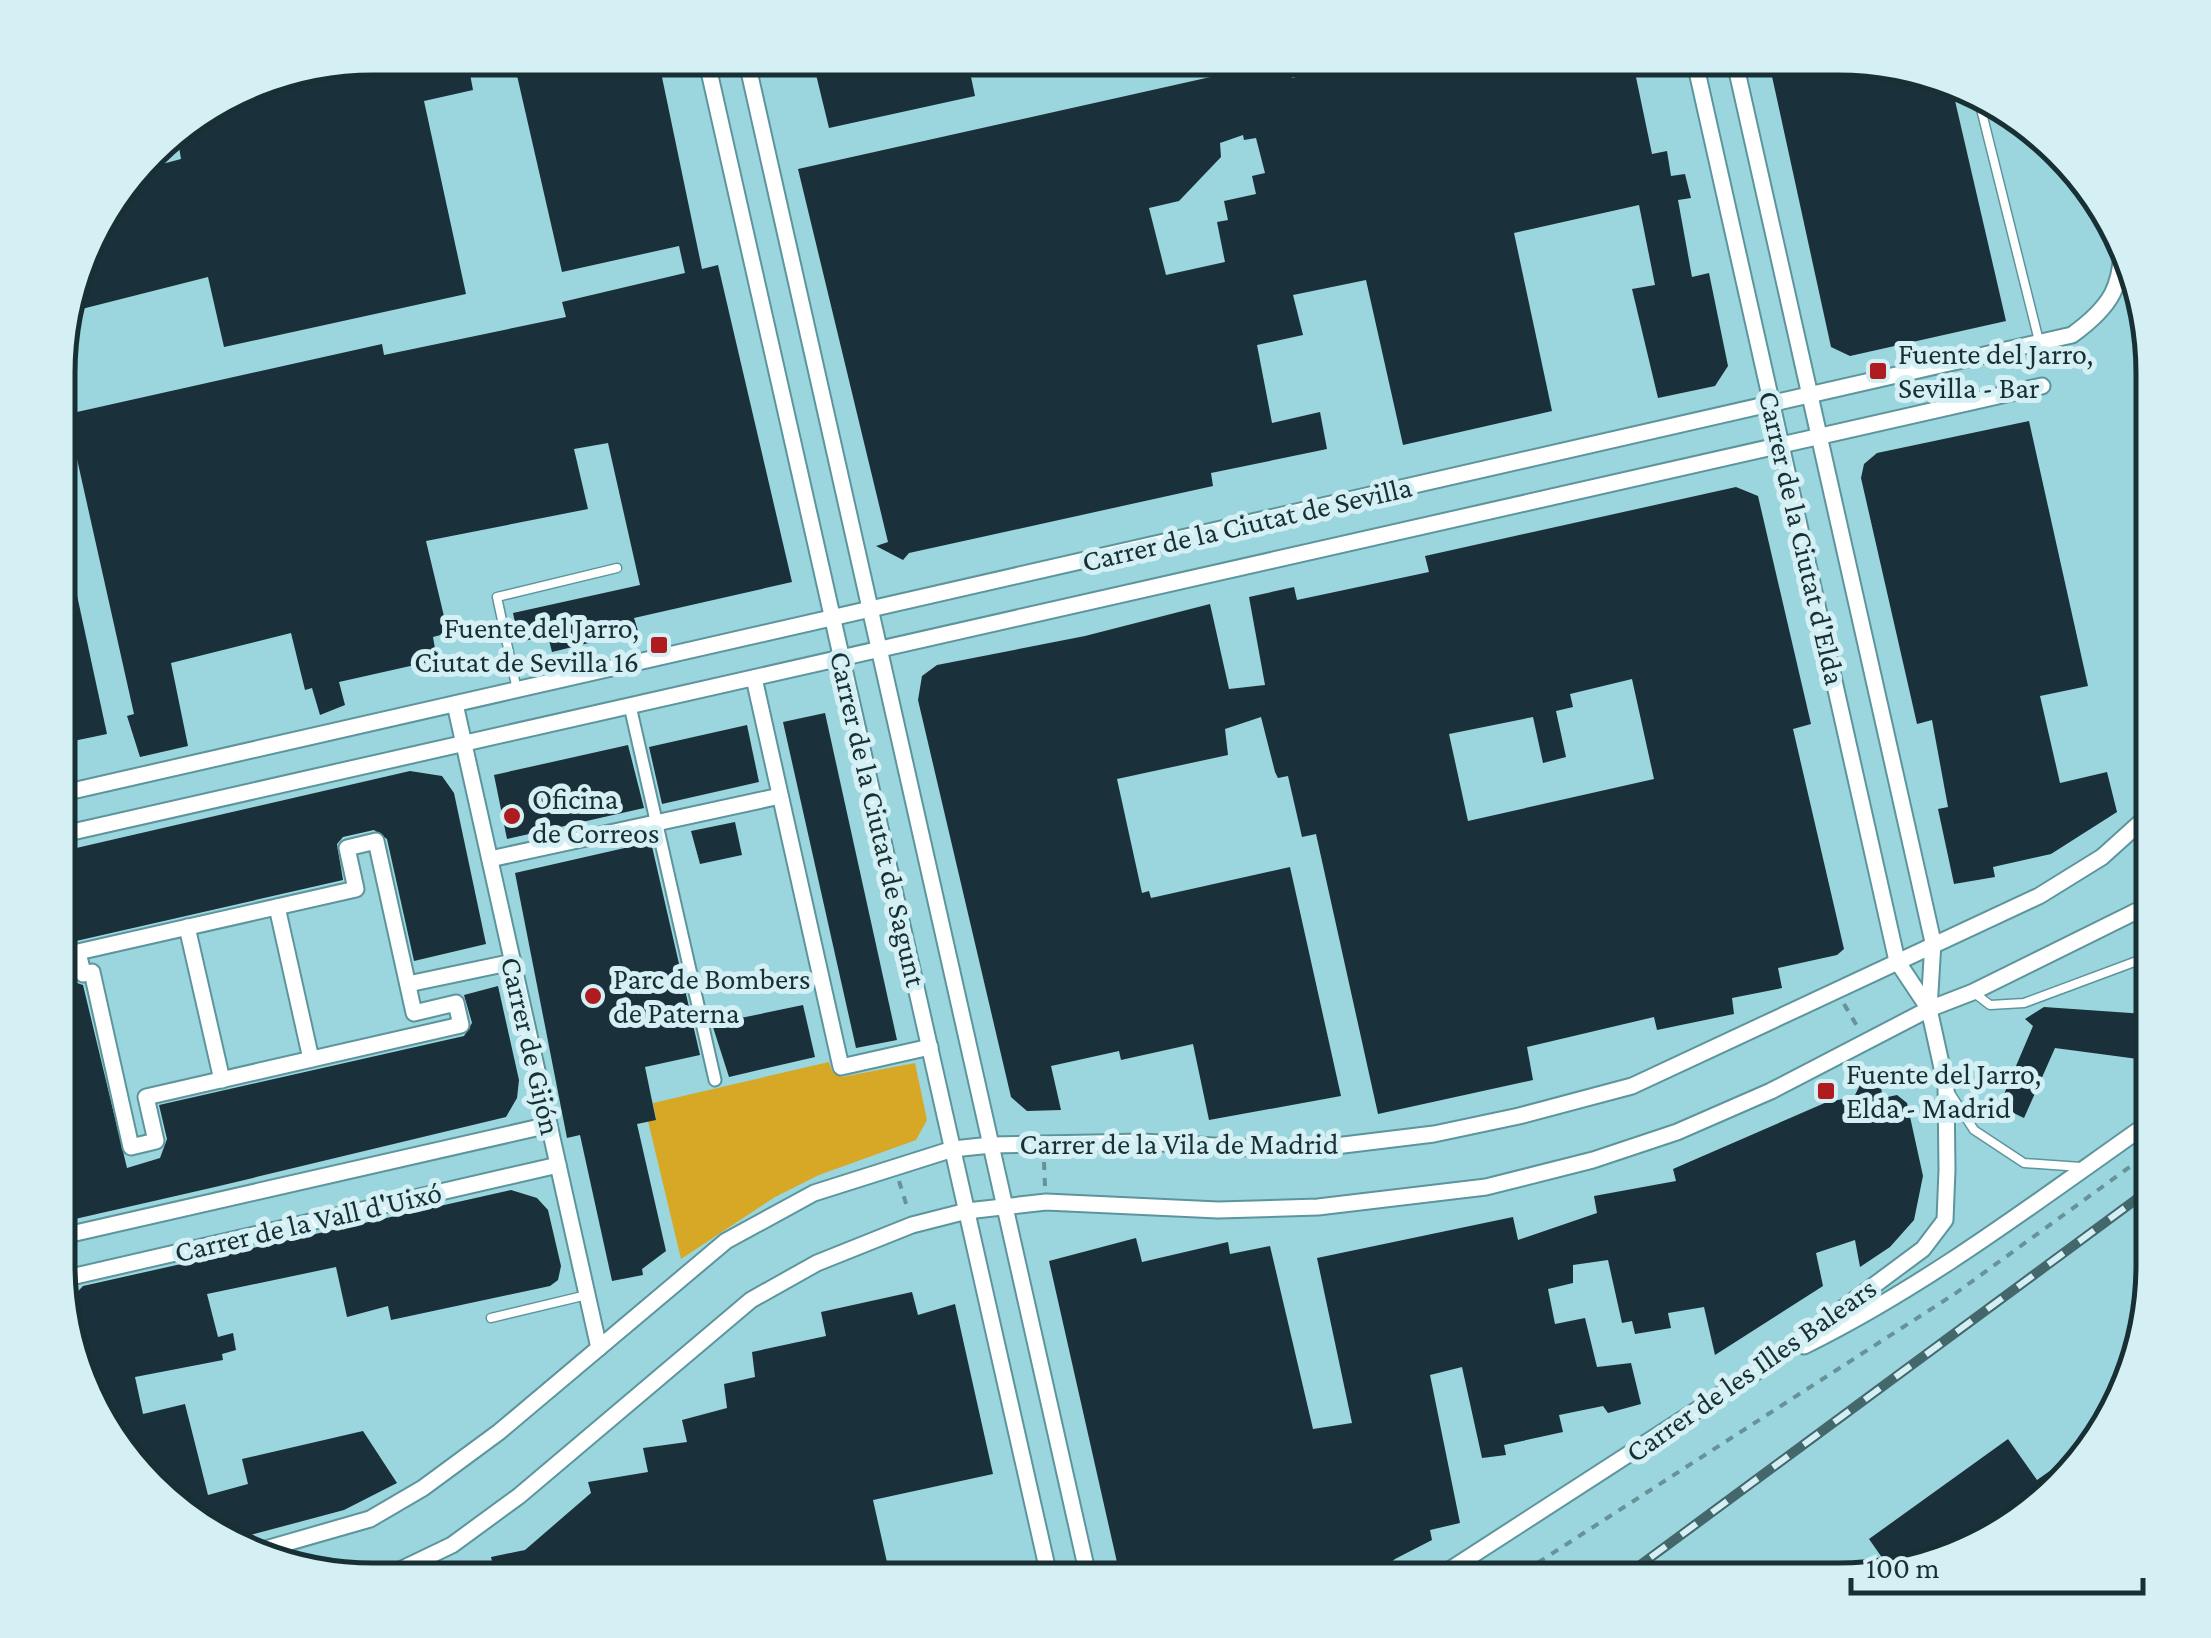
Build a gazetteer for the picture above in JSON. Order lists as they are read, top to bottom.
{
  "streets": {
    "street": [
      "Carrer de la Ciutat de Sevilla",
      "Carrer de la Ciutat d'Elda",
      "Carrer de la Ciutat de Sagunt",
      "Carrer de Gijón",
      "Carrer de la Vila de Madrid",
      "Carrer de la Vall d'Uixó",
      "Carrer de les Illes Balears"
    ]
  },
  "crossings": [
    ["Carrer de la Ciutat de Sevilla", "Carrer de la Ciutat d'Elda"],
    ["Carrer de la Ciutat de Sevilla", "Carrer de la Ciutat de Sagunt"],
    ["Carrer de la Ciutat de Sevilla", "Carrer de Gijón"],
    ["Carrer de la Ciutat d'Elda", "Carrer de la Vila de Madrid"],
    ["Carrer de la Ciutat d'Elda", "Carrer de les Illes Balears"],
    ["Carrer de la Ciutat de Sagunt", "Carrer de la Vila de Madrid"],
    ["Carrer de Gijón", "Carrer de la Vila de Madrid"],
    ["Carrer de Gijón", "Carrer de la Vall d'Uixó"]
  ],
  "places": {
    "transit": ["Fuente del Jarro, Sevilla - Bar", "Fuente del Jarro, Ciutat de Sevilla 16", "Fuente del Jarro, Elda - Madrid"],
    "other": ["Oficina de Correos", "Parc de Bombers de Paterna"]
  },
  "scale_bar": "100 m"
}
